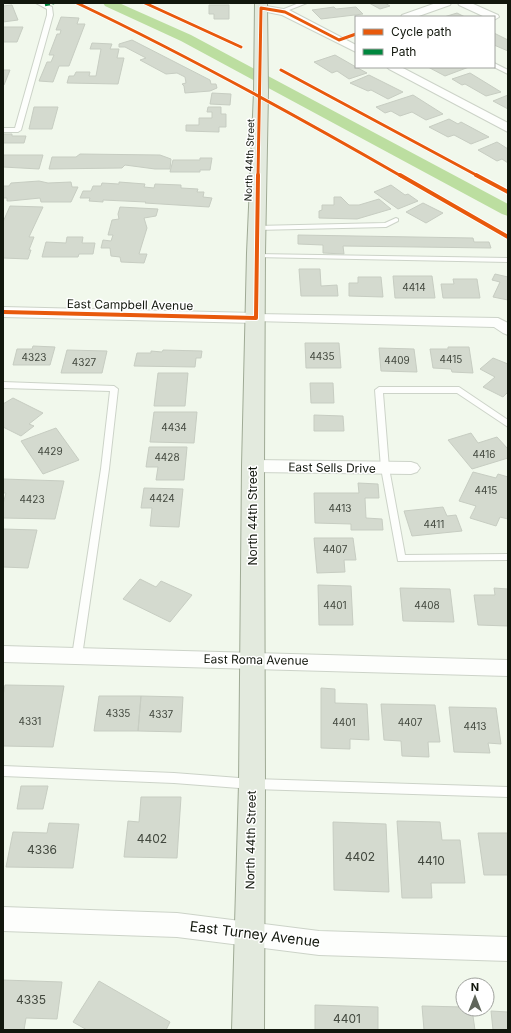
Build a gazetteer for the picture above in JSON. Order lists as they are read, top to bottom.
{
  "streets": {
    "main road": ["North 44th Street"],
    "street": [
      "East Campbell Avenue",
      "East Sells Drive",
      "East Roma Avenue",
      "East Turney Avenue"
    ]
  },
  "crossings": [
    ["North 44th Street", "East Campbell Avenue"],
    ["North 44th Street", "East Sells Drive"],
    ["North 44th Street", "East Roma Avenue"],
    ["North 44th Street", "East Turney Avenue"]
  ],
  "house_numbers": [
    "4414",
    "4435",
    "4323",
    "4415",
    "4409",
    "4327",
    "4434",
    "4429",
    "4416",
    "4428",
    "4415",
    "4424",
    "4423",
    "4413",
    "4411",
    "4407",
    "4401",
    "4408",
    "4335",
    "4337",
    "4331",
    "4401",
    "4407",
    "4413",
    "4402",
    "4336",
    "4402",
    "4410",
    "4335",
    "4401"
  ],
  "legend": ["Cycle path", "Path"],
  "north": "top"
}
